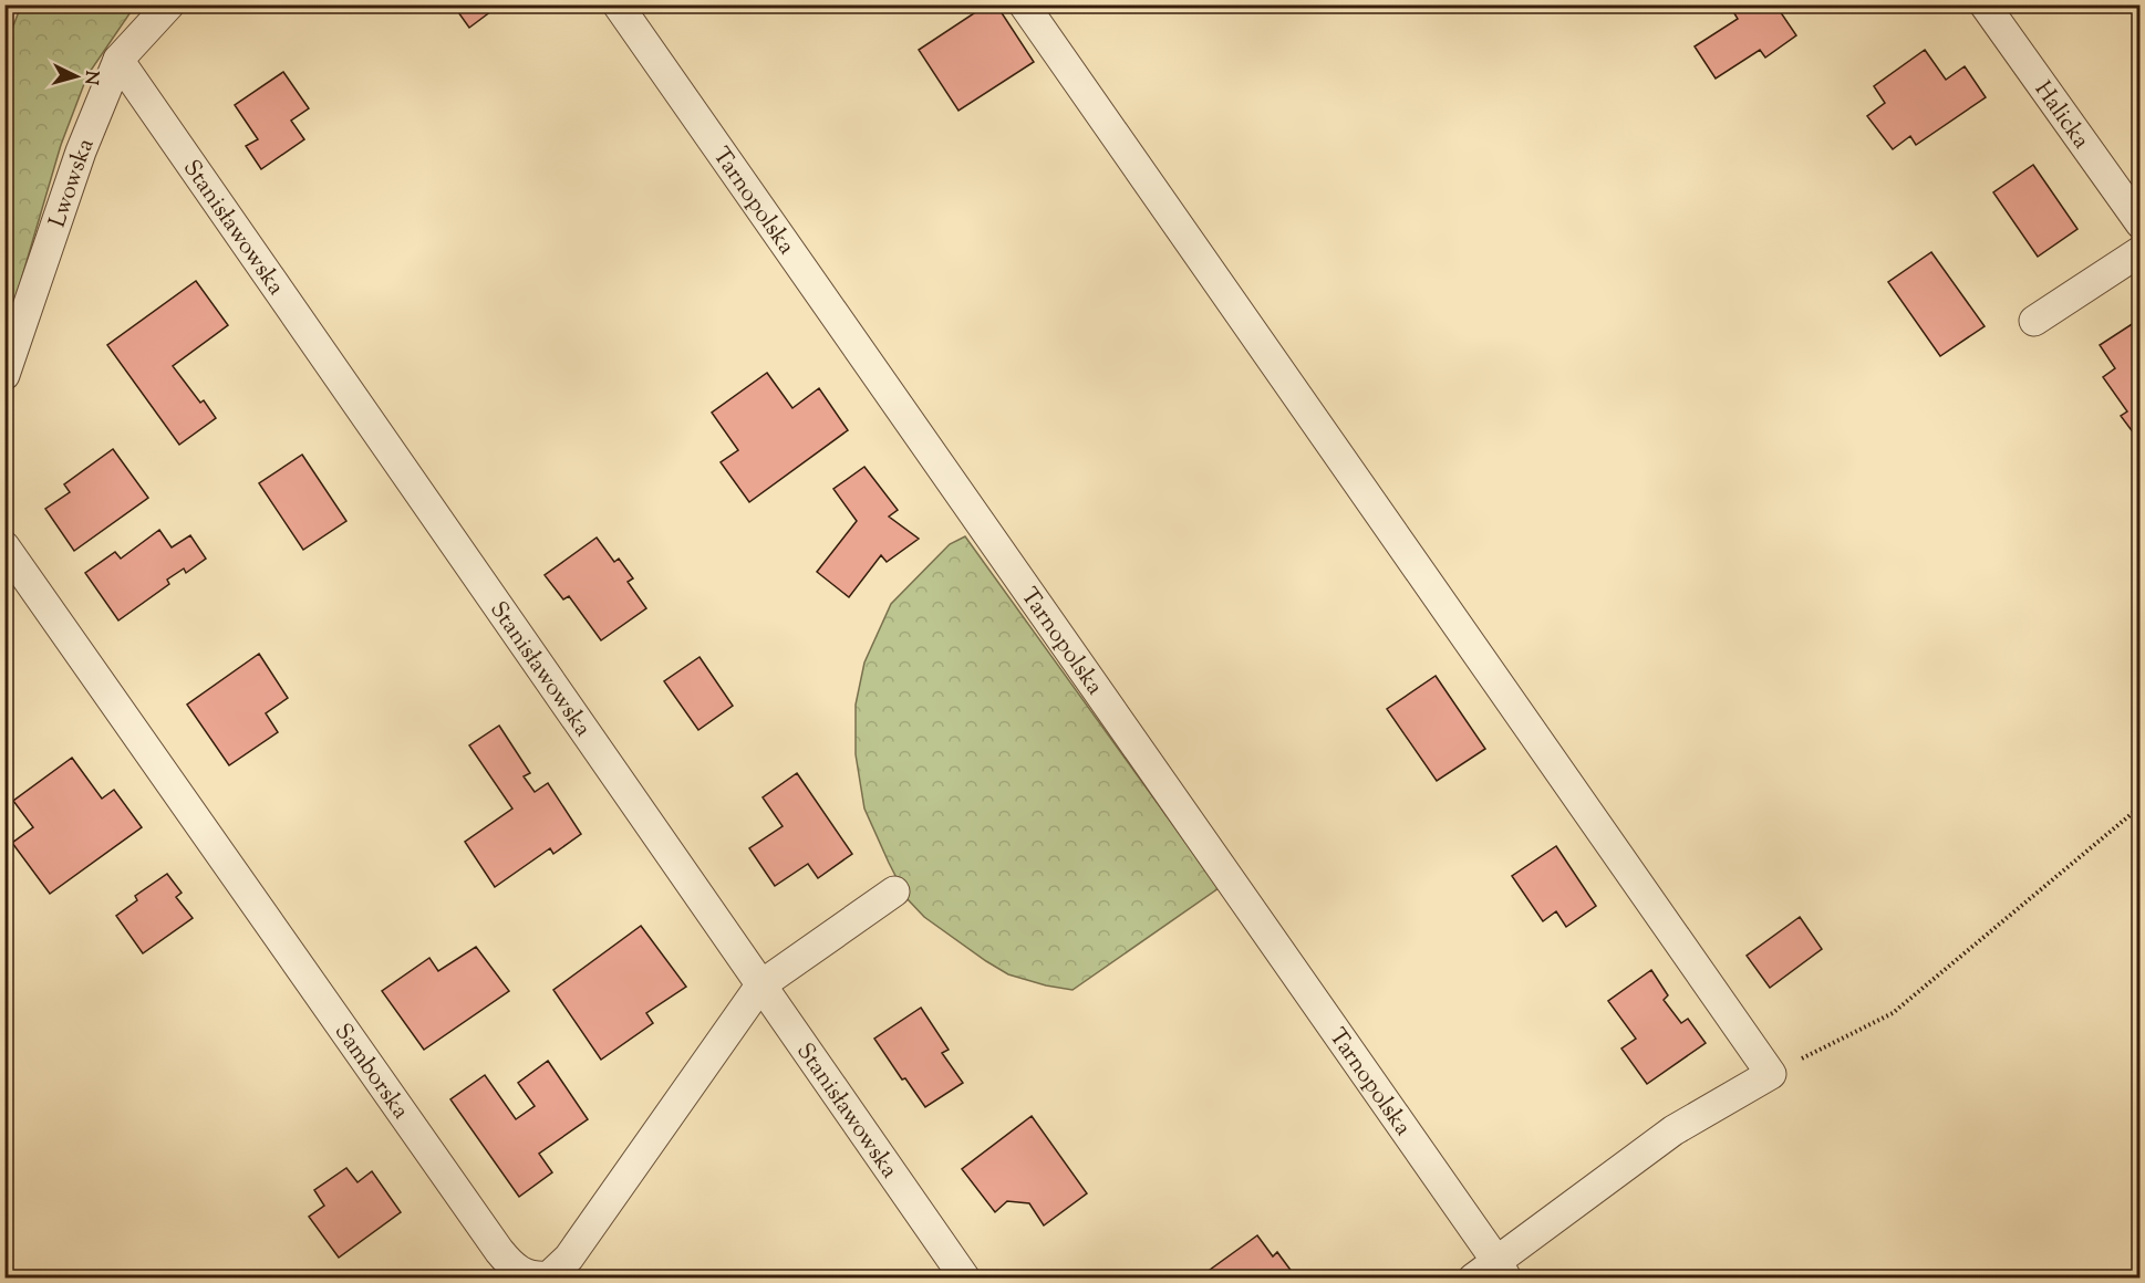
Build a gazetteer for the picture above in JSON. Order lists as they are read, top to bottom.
{
  "streets": {
    "street": [
      "Halicka",
      "Lwowska",
      "Tarnopolska",
      "Stanisławowska",
      "Samborska"
    ]
  },
  "crossings": [
    ["Lwowska", "Stanisławowska"],
    ["Stanisławowska", "Samborska"]
  ],
  "north": "right"
}
